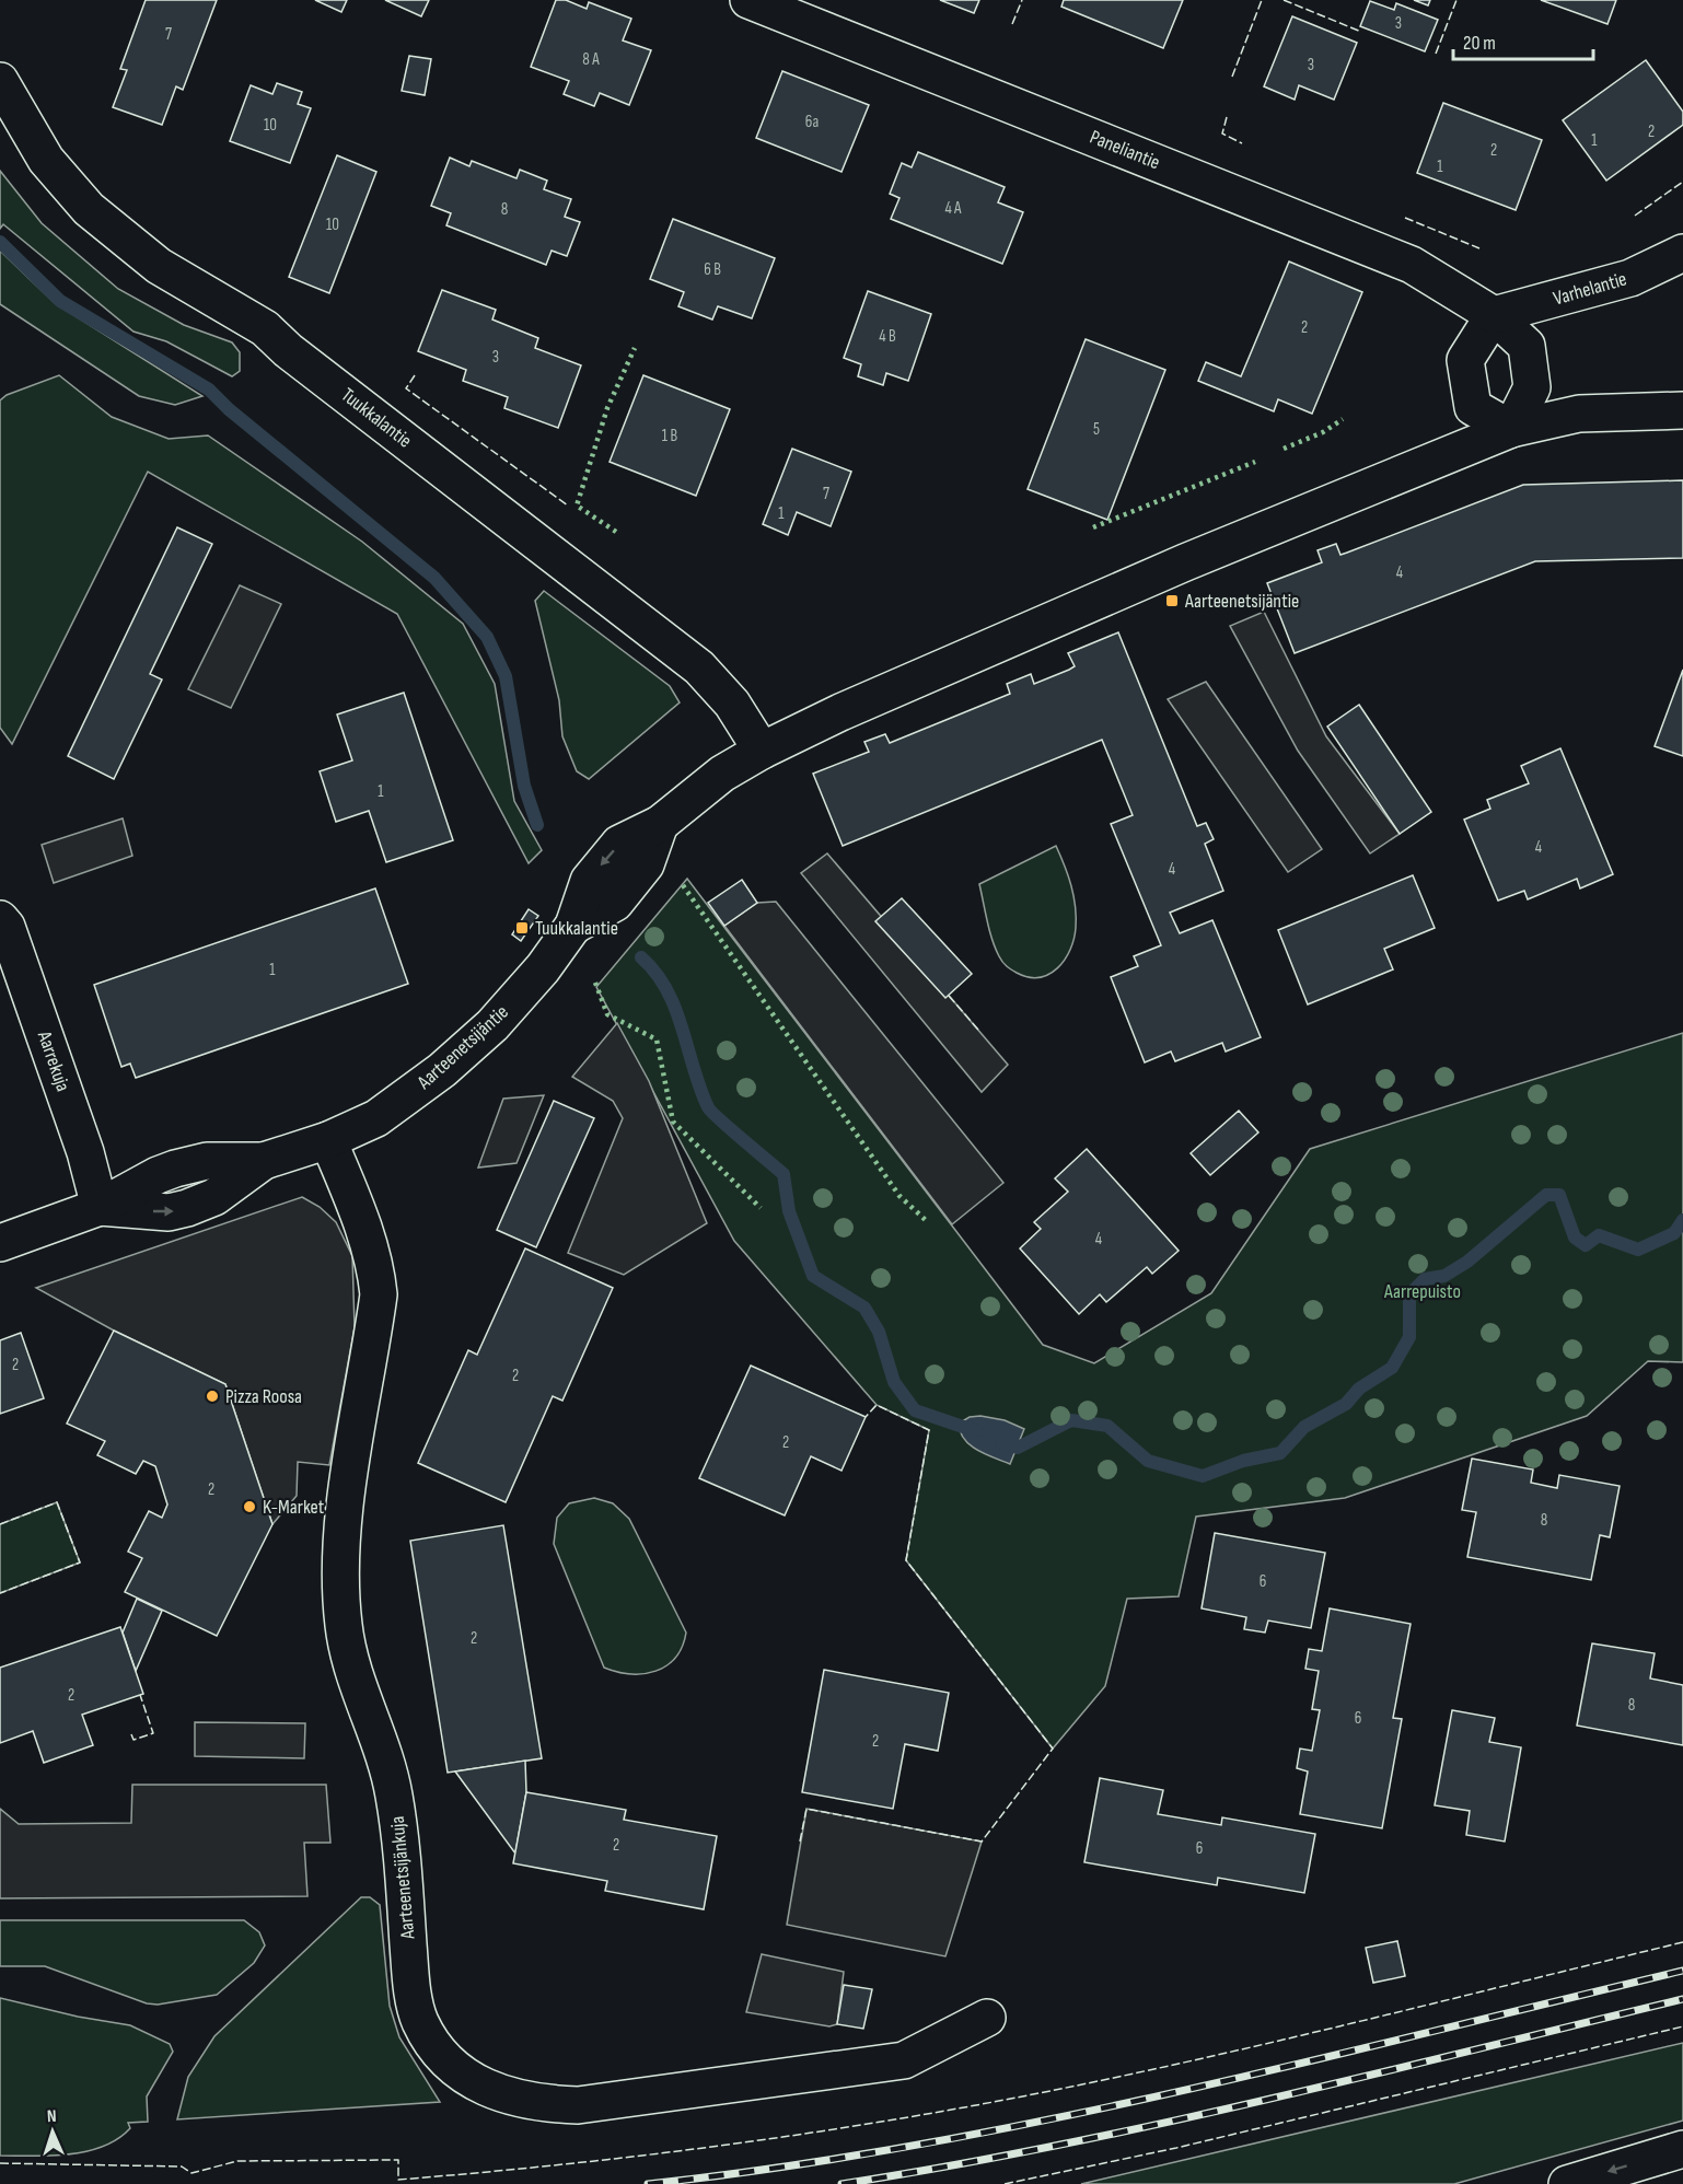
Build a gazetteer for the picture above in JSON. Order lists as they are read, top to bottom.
{
  "streets": {
    "street": [
      "Paneliantie",
      "Varhelantie",
      "Tuukkalantie",
      "Aarteenetsijäntie",
      "Aarrekuja",
      "Aarteenetsijänkuja"
    ]
  },
  "crossings": [
    ["Paneliantie", "Varhelantie"],
    ["Paneliantie", "Aarteenetsijäntie"],
    ["Tuukkalantie", "Aarteenetsijäntie"],
    ["Aarteenetsijäntie", "Aarrekuja"],
    ["Aarteenetsijäntie", "Aarteenetsijänkuja"]
  ],
  "parks": ["Aarrepuisto"],
  "places": {
    "transit": ["Aarteenetsijäntie", "Tuukkalantie"],
    "other": ["Pizza Roosa", "K-Market"]
  },
  "house_numbers": [
    "3",
    "7",
    "8 A",
    "3",
    "6a",
    "10",
    "2",
    "1",
    "2",
    "1",
    "4 A",
    "8",
    "10",
    "6 B",
    "2",
    "4 B",
    "3",
    "5",
    "1 B",
    "7",
    "1",
    "4",
    "1",
    "4",
    "4",
    "1",
    "4",
    "2",
    "2",
    "2",
    "2",
    "8",
    "6",
    "2",
    "2",
    "8",
    "6",
    "2",
    "2",
    "6"
  ],
  "scale_bar": "20 m",
  "north": "top"
}
